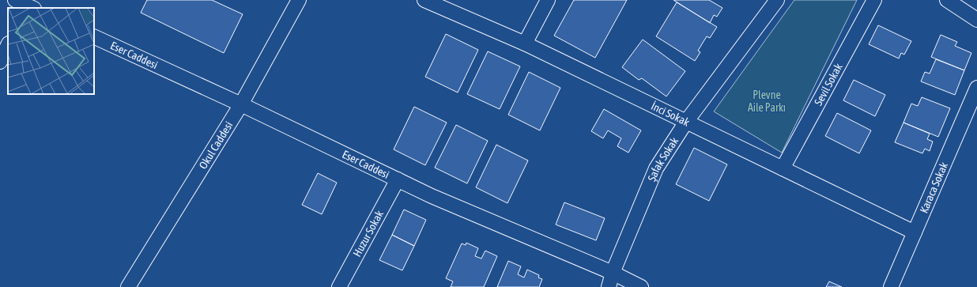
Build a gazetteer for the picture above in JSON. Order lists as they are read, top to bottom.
{
  "streets": {
    "street": [
      "Eser Caddesi",
      "Sevil Sokak",
      "İnci Sokak",
      "Okul Caddesi",
      "Şafak Sokak",
      "Karaca Sokak",
      "Huzur Sokak"
    ]
  },
  "crossings": [
    ["Eser Caddesi", "Okul Caddesi"],
    ["Eser Caddesi", "Şafak Sokak"],
    ["Eser Caddesi", "Huzur Sokak"],
    ["Sevil Sokak", "İnci Sokak"],
    ["İnci Sokak", "Şafak Sokak"],
    ["İnci Sokak", "Karaca Sokak"]
  ],
  "parks": ["Plevne Aile Parkı"]
}
